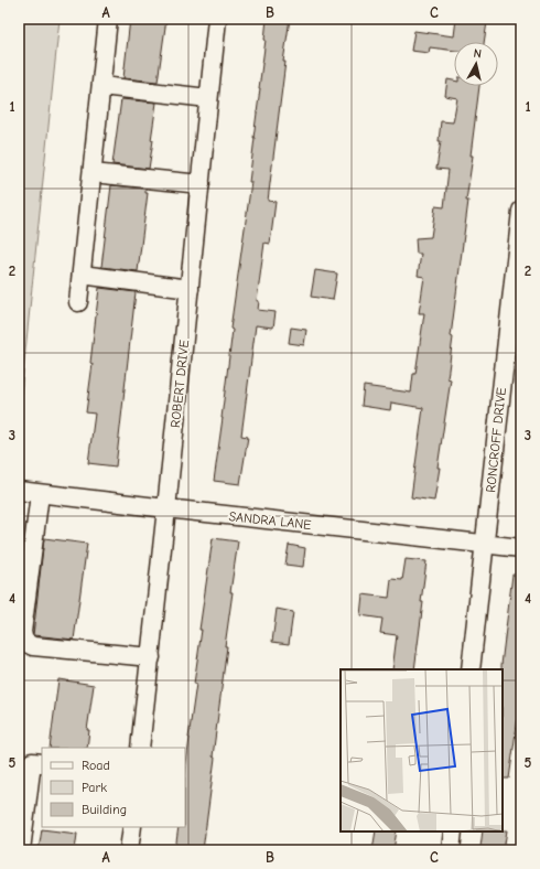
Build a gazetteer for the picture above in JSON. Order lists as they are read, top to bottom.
{
  "streets": {
    "street": ["ROBERT DRIVE", "RONCROFF DRIVE", "SANDRA LANE"]
  },
  "crossings": [
    ["ROBERT DRIVE", "SANDRA LANE"],
    ["RONCROFF DRIVE", "SANDRA LANE"]
  ],
  "legend": ["Road", "Park", "Building"],
  "north": "top",
  "grid": {
    "columns": ["A", "B", "C"],
    "rows": [
      "1",
      "2",
      "3",
      "4",
      "5"
    ]
  }
}
